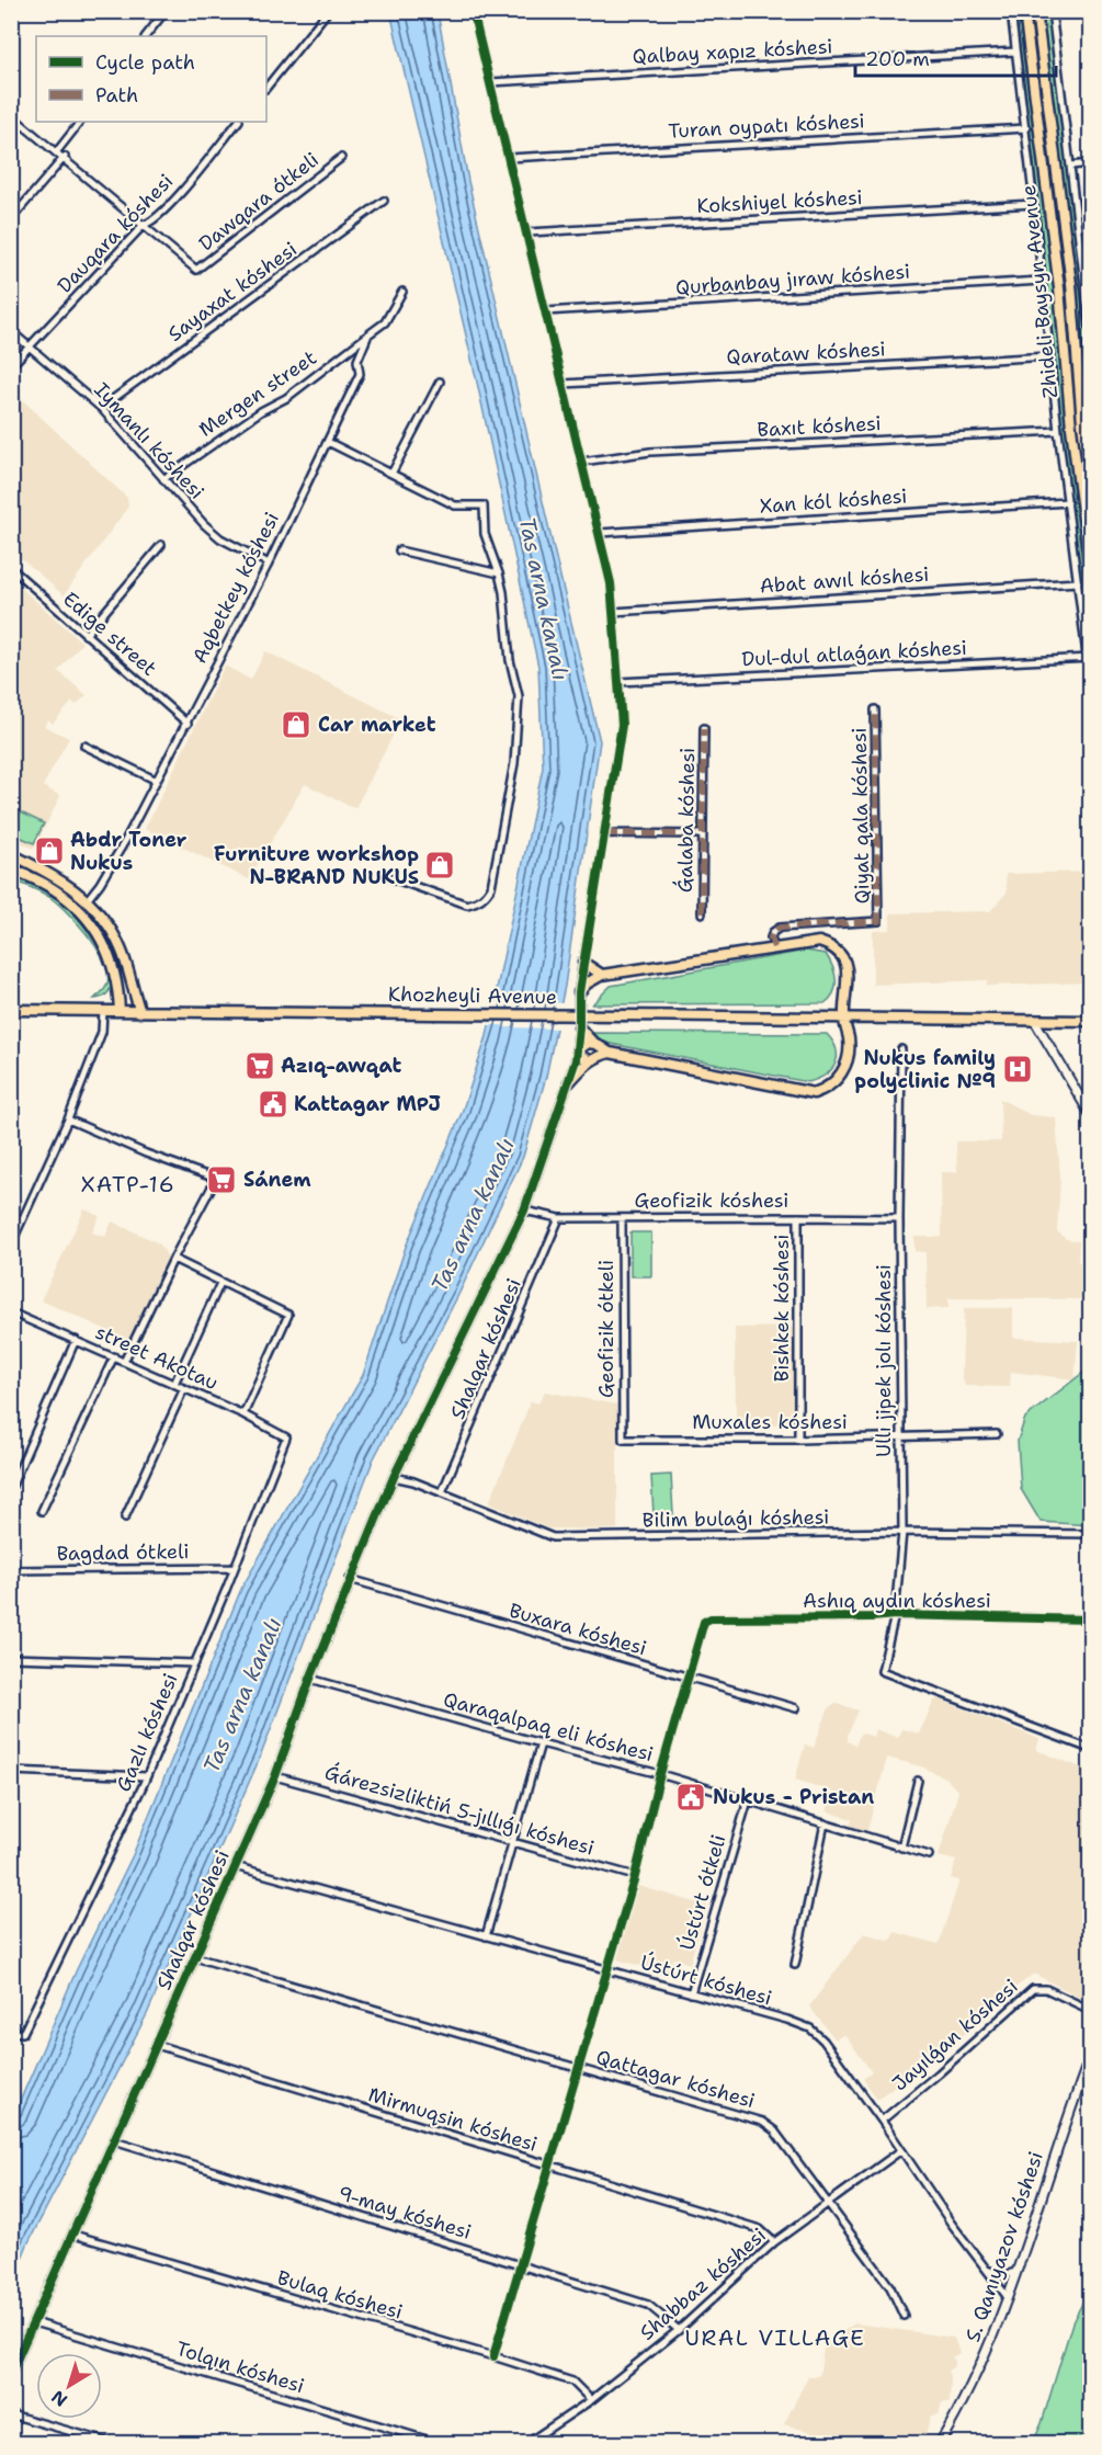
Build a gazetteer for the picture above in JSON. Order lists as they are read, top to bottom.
{
  "streets": {
    "main road": ["Zhideli Baysyn Avenue", "Khozheyli Avenue"],
    "street": [
      "Qalbay xapız kóshesi",
      "Turan oypatı kóshesi",
      "Dawqara ótkeli",
      "Kokshiyel kóshesi",
      "Dauqara kóshesi",
      "Qurbanbay jıraw kóshesi",
      "Sayaxat kóshesi",
      "Qarataw kóshesi",
      "Mergen street",
      "Baxıt kóshesi",
      "Iymanlı kóshesi",
      "Xan kól kóshesi",
      "Abat awıl kóshesi",
      "Aqbetkey kóshesi",
      "Edige street",
      "Dul-dul atlaǵan kóshesi",
      "Qiyat qala kóshesi",
      "Ǵalaba kóshesi",
      "Geofizik kóshesi",
      "Bishkek kóshesi",
      "Geofizik ótkeli",
      "Shalqar kóshesi",
      "street Akotau",
      "Ullı jipek jolı kóshesi",
      "Muxales kóshesi",
      "Bilim bulaǵı kóshesi",
      "Bagdad ótkeli",
      "Ashıq aydın kóshesi",
      "Buxara kóshesi",
      "Qaraqalpaq eli kóshesi",
      "Gazlı kóshesi",
      "Ǵárezsizliktiń 5-jıllıǵı kóshesi",
      "Ústúrt ótkeli",
      "Ústúrt kóshesi",
      "Jayılǵan kóshesi",
      "Qattagar kóshesi",
      "Mirmuqsin kóshesi",
      "9-may kóshesi",
      "S. Qanıyazov kóshesi",
      "Shabbaz kóshesi",
      "Bulaq kóshesi",
      "Tolqın kóshesi"
    ]
  },
  "crossings": [
    ["Dawqara ótkeli", "Dauqara kóshesi"],
    ["Dauqara kóshesi", "Iymanlı kóshesi"],
    ["Sayaxat kóshesi", "Iymanlı kóshesi"],
    ["Mergen street", "Iymanlı kóshesi"],
    ["Mergen street", "Aqbetkey kóshesi"],
    ["Iymanlı kóshesi", "Aqbetkey kóshesi"],
    ["Aqbetkey kóshesi", "Edige street"],
    ["Geofizik kóshesi", "Bishkek kóshesi"],
    ["Geofizik kóshesi", "Geofizik ótkeli"],
    ["Geofizik kóshesi", "Shalqar kóshesi"],
    ["Geofizik kóshesi", "Ullı jipek jolı kóshesi"],
    ["Bishkek kóshesi", "Muxales kóshesi"],
    ["Geofizik ótkeli", "Muxales kóshesi"],
    ["Shalqar kóshesi", "Bilim bulaǵı kóshesi"],
    ["Shalqar kóshesi", "Buxara kóshesi"],
    ["Shalqar kóshesi", "Qaraqalpaq eli kóshesi"],
    ["Shalqar kóshesi", "Ǵárezsizliktiń 5-jıllıǵı kóshesi"],
    ["Shalqar kóshesi", "Ústúrt kóshesi"],
    ["Shalqar kóshesi", "Qattagar kóshesi"],
    ["Shalqar kóshesi", "Mirmuqsin kóshesi"],
    ["Shalqar kóshesi", "9-may kóshesi"],
    ["Shalqar kóshesi", "Bulaq kóshesi"],
    ["Shalqar kóshesi", "Tolqın kóshesi"],
    ["street Akotau", "Gazlı kóshesi"],
    ["Ullı jipek jolı kóshesi", "Muxales kóshesi"],
    ["Ullı jipek jolı kóshesi", "Bilim bulaǵı kóshesi"],
    ["Ullı jipek jolı kóshesi", "Ashıq aydın kóshesi"],
    ["Bagdad ótkeli", "Gazlı kóshesi"],
    ["Ashıq aydın kóshesi", "Buxara kóshesi"],
    ["Qaraqalpaq eli kóshesi", "Ústúrt ótkeli"],
    ["Ústúrt ótkeli", "Ústúrt kóshesi"],
    ["Ústúrt kóshesi", "Jayılǵan kóshesi"],
    ["Ústúrt kóshesi", "S. Qanıyazov kóshesi"],
    ["Ústúrt kóshesi", "Shabbaz kóshesi"],
    ["Qattagar kóshesi", "Shabbaz kóshesi"],
    ["Mirmuqsin kóshesi", "Shabbaz kóshesi"],
    ["9-may kóshesi", "Shabbaz kóshesi"],
    ["Shabbaz kóshesi", "Bulaq kóshesi"]
  ],
  "districts": ["XATP-16", "URAL VILLAGE"],
  "water": ["Tas arna kanalı"],
  "places": {
    "shop": ["Car market", "Abdr Toner Nukus", "Furniture workshop N-BRAND NUKUS"],
    "supermarket": ["Azıq-awqat", "Sánem"],
    "hospital": ["Nukus family polyclinic №9"],
    "public building": ["Kattagar MPJ", "Nukus - Pristan"]
  },
  "legend": ["Cycle path", "Path"],
  "scale_bar": "200 m",
  "north": "bottom left"
}
